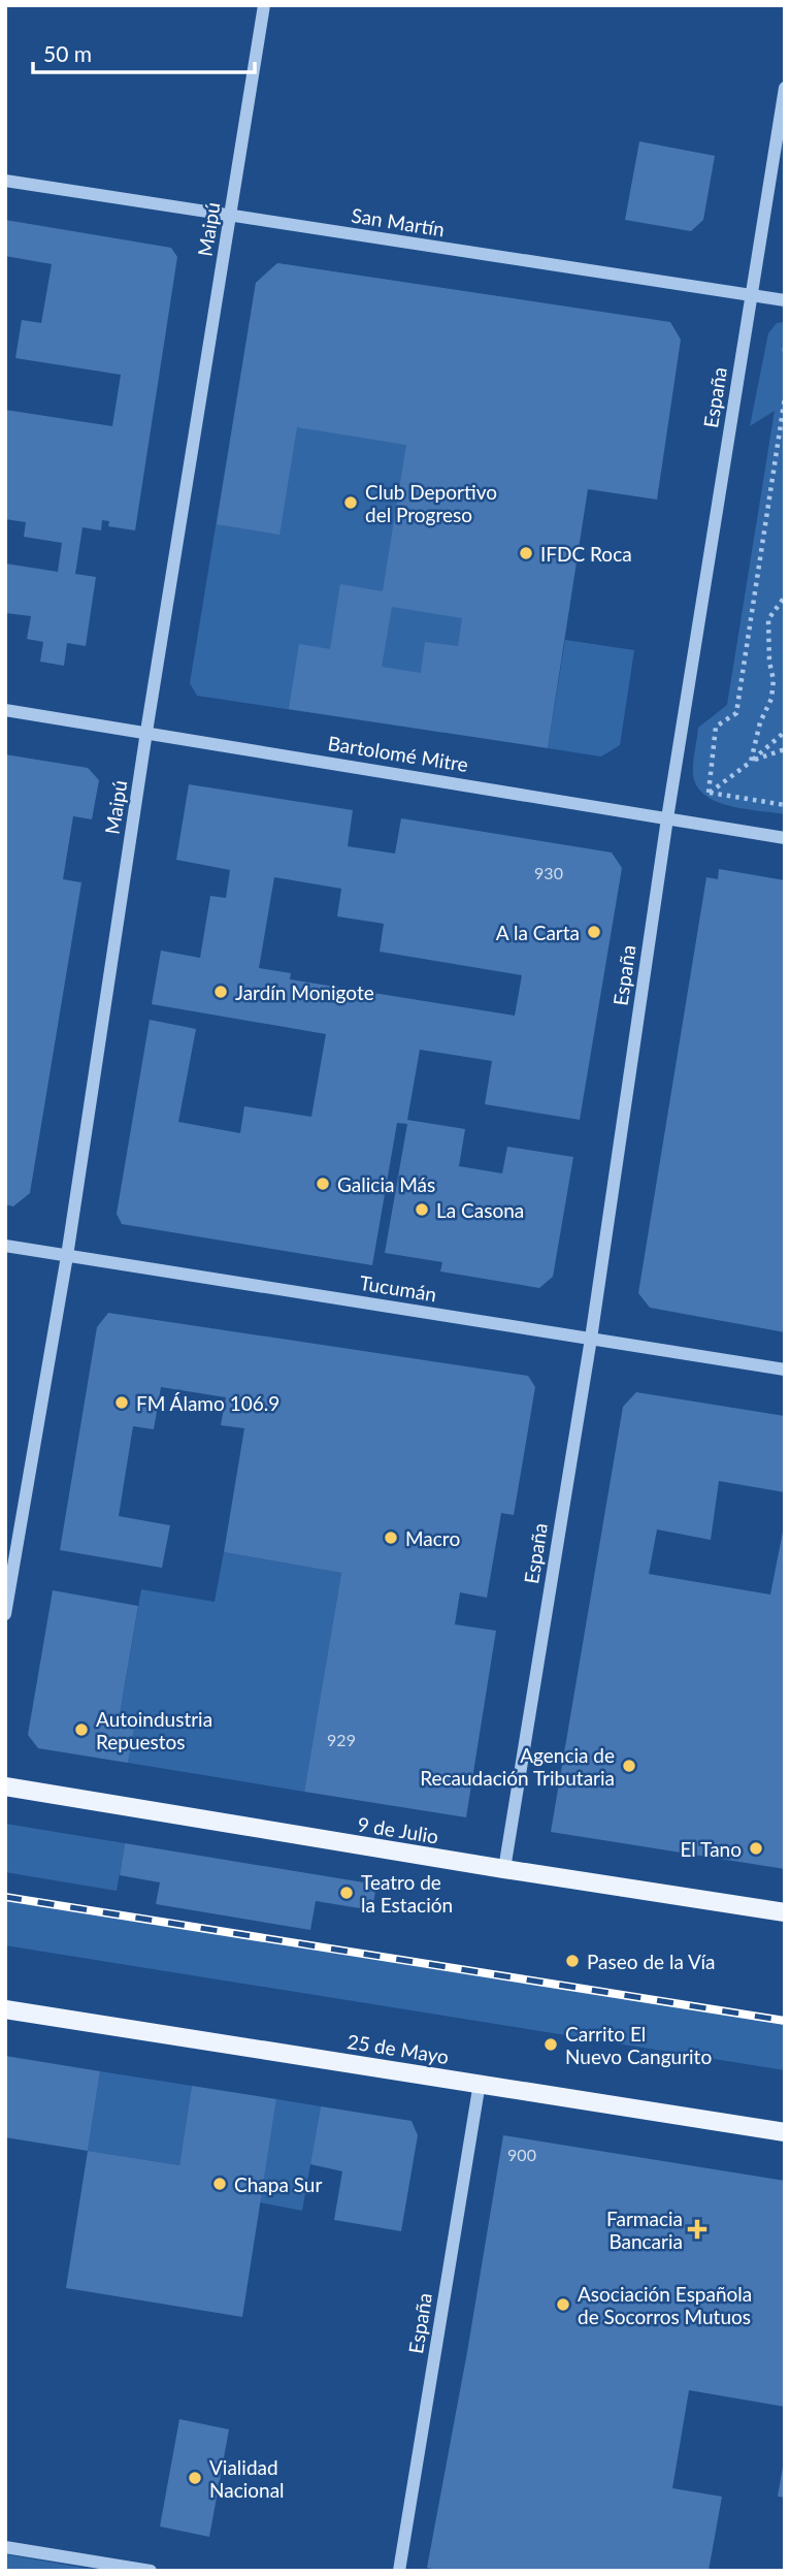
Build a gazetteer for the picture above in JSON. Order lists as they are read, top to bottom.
{
  "streets": {
    "main road": ["9 de Julio", "25 de Mayo"],
    "street": [
      "San Martín",
      "Maipú",
      "España",
      "Bartolomé Mitre",
      "Tucumán"
    ]
  },
  "crossings": [
    ["San Martín", "Maipú"],
    ["San Martín", "España"],
    ["Maipú", "Bartolomé Mitre"],
    ["Maipú", "Tucumán"],
    ["España", "Bartolomé Mitre"],
    ["España", "Tucumán"],
    ["España", "9 de Julio"],
    ["España", "25 de Mayo"]
  ],
  "places": {
    "other": [
      "Club Deportivo del Progreso",
      "IFDC Roca",
      "A la Carta",
      "Jardín Monigote",
      "Galicia Más",
      "La Casona",
      "FM Álamo 106.9",
      "Macro",
      "Autoindustria Repuestos",
      "Agencia de Recaudación Tributaria",
      "El Tano",
      "Teatro de la Estación",
      "Paseo de la Vía",
      "Carrito El Nuevo Cangurito",
      "Chapa Sur",
      "Asociación Española de Socorros Mutuos",
      "Vialidad Nacional"
    ],
    "health": ["Farmacia Bancaria"]
  },
  "house_numbers": ["930", "929", "900"],
  "scale_bar": "50 m"
}
